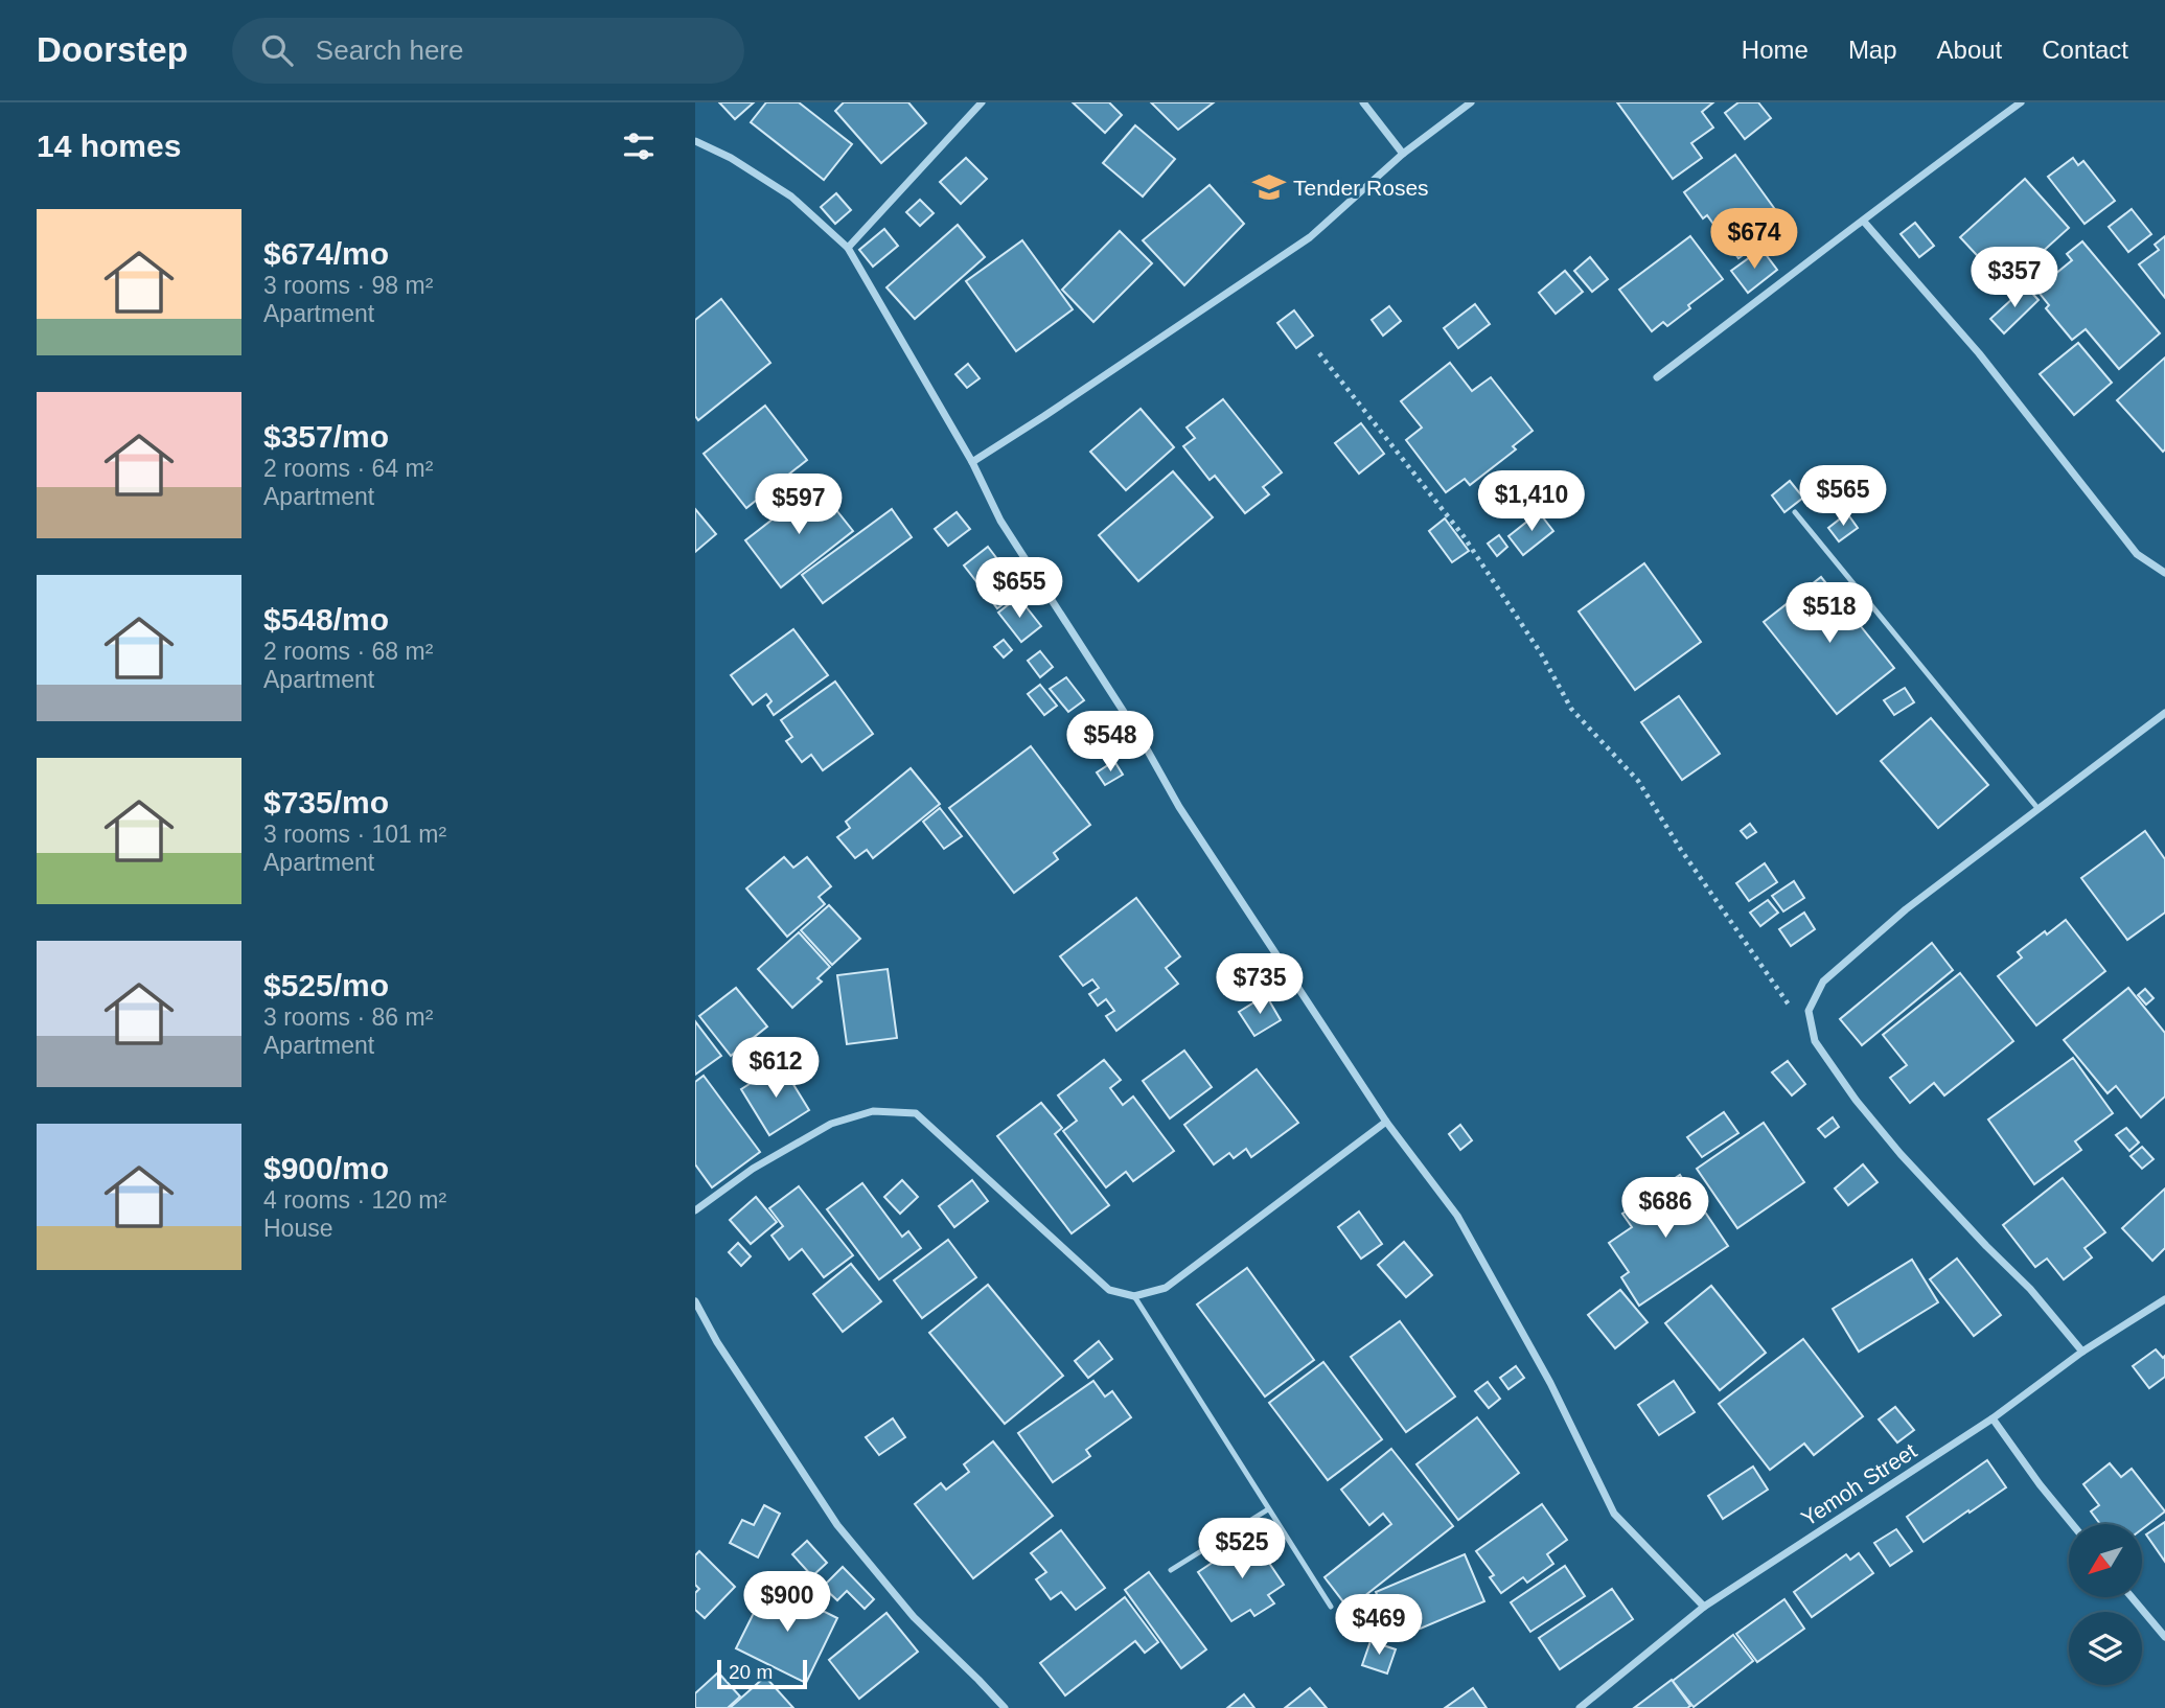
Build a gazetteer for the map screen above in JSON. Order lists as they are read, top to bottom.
{
  "streets": {
    "street": ["Yemoh Street"]
  },
  "places": {
    "school or university": ["Tender Roses"]
  },
  "scale_bar": "20 m",
  "north": "bottom left",
  "page": {
    "header": "Doorstep",
    "search": "Search here",
    "nav": [
      "Home",
      "Map",
      "About",
      "Contact"
    ],
    "heading": "14 homes",
    "list": [
      {
        "name": "$674/mo",
        "note": "3 rooms · 98 m² · Apartment"
      },
      {
        "name": "$357/mo",
        "note": "2 rooms · 64 m² · Apartment"
      },
      {
        "name": "$548/mo",
        "note": "2 rooms · 68 m² · Apartment"
      },
      {
        "name": "$735/mo",
        "note": "3 rooms · 101 m² · Apartment"
      },
      {
        "name": "$525/mo",
        "note": "3 rooms · 86 m² · Apartment"
      },
      {
        "name": "$900/mo",
        "note": "4 rooms · 120 m² · House"
      }
    ],
    "price": [
      "$674",
      "$357",
      "$565",
      "$1,410",
      "$597",
      "$655",
      "$518",
      "$548",
      "$735",
      "$612",
      "$686",
      "$525",
      "$900",
      "$469"
    ],
    "scale": "20 m"
  }
}
